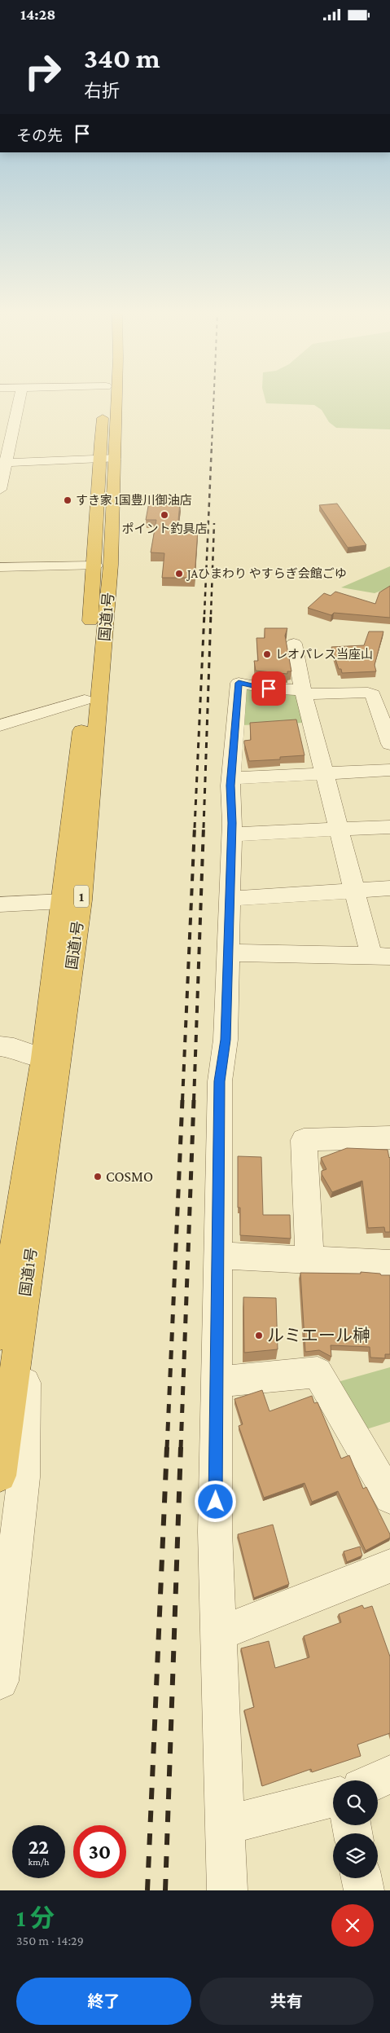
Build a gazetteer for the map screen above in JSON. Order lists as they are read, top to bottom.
{
  "streets": {
    "highway": ["国道1号", "1"]
  },
  "places": [
    "すき家 1国豊川御油店",
    "ポイント釣具店",
    "JAひまわり やすらぎ会館ごゆ",
    "レオパレス当座山",
    "COSMO",
    "ルミエール榊"
  ],
  "page": {
    "status": "14:28",
    "turn": ["340 m", "右折"],
    "then": "その先",
    "speed": "22 km/h",
    "limit": "30",
    "heading": ["1 分", "350 m · 14:29"],
    "buttons": ["終了", "共有"]
  }
}
